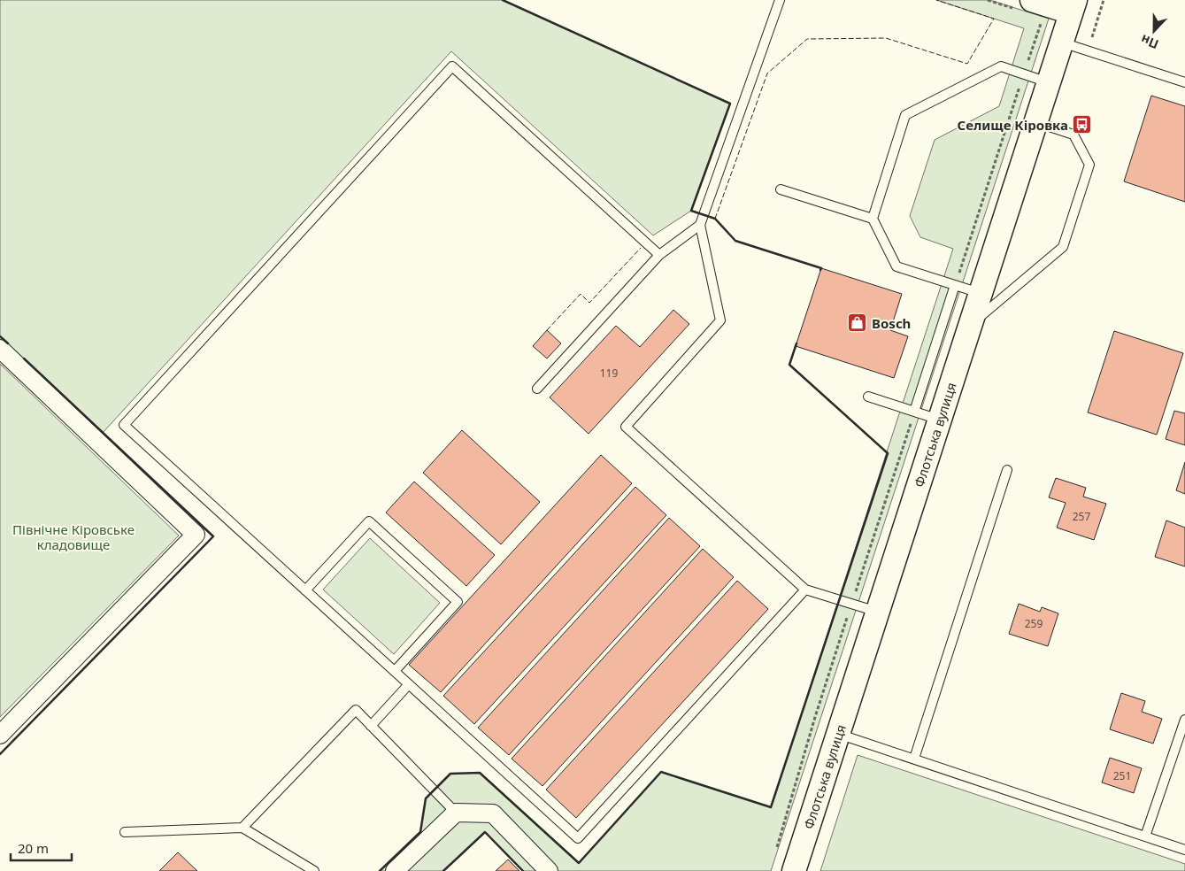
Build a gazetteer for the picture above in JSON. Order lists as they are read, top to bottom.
{
  "streets": {
    "street": ["Флотська вулиця"]
  },
  "parks": ["Північне Кіровське кладовище"],
  "places": {
    "bus stop": ["Селище Кіровка"],
    "shop": ["Bosch"]
  },
  "house_numbers": [
    "119",
    "257",
    "259",
    "251"
  ],
  "scale_bar": "20 m",
  "north": "bottom"
}
